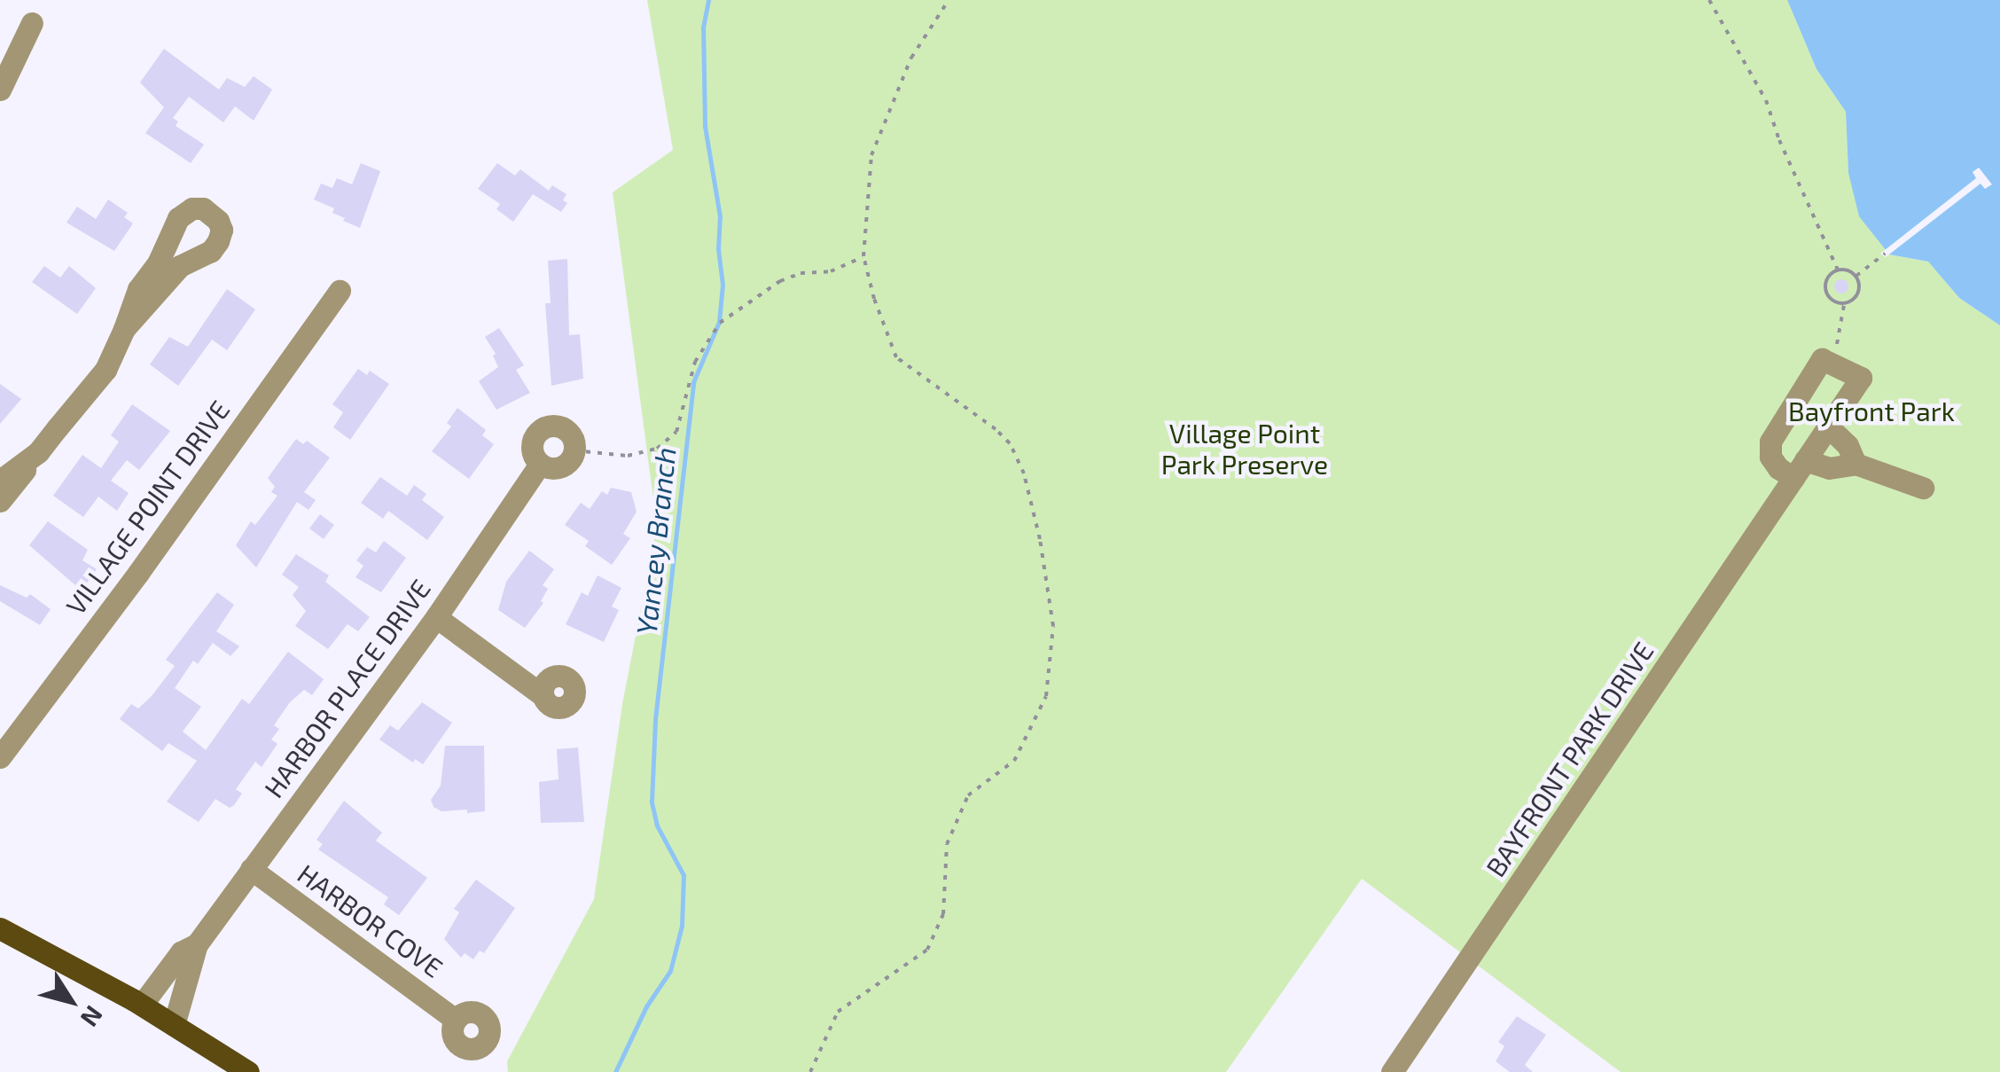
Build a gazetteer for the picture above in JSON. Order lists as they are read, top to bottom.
{
  "streets": {
    "street": [
      "VILLAGE POINT DRIVE",
      "HARBOR PLACE DRIVE",
      "BAYFRONT PARK DRIVE",
      "HARBOR COVE"
    ]
  },
  "crossings": [
    ["HARBOR PLACE DRIVE", "HARBOR COVE"]
  ],
  "water": ["Yancey Branch"],
  "parks": ["Bayfront Park", "Village Point Park Preserve"],
  "north": "bottom right"
}
